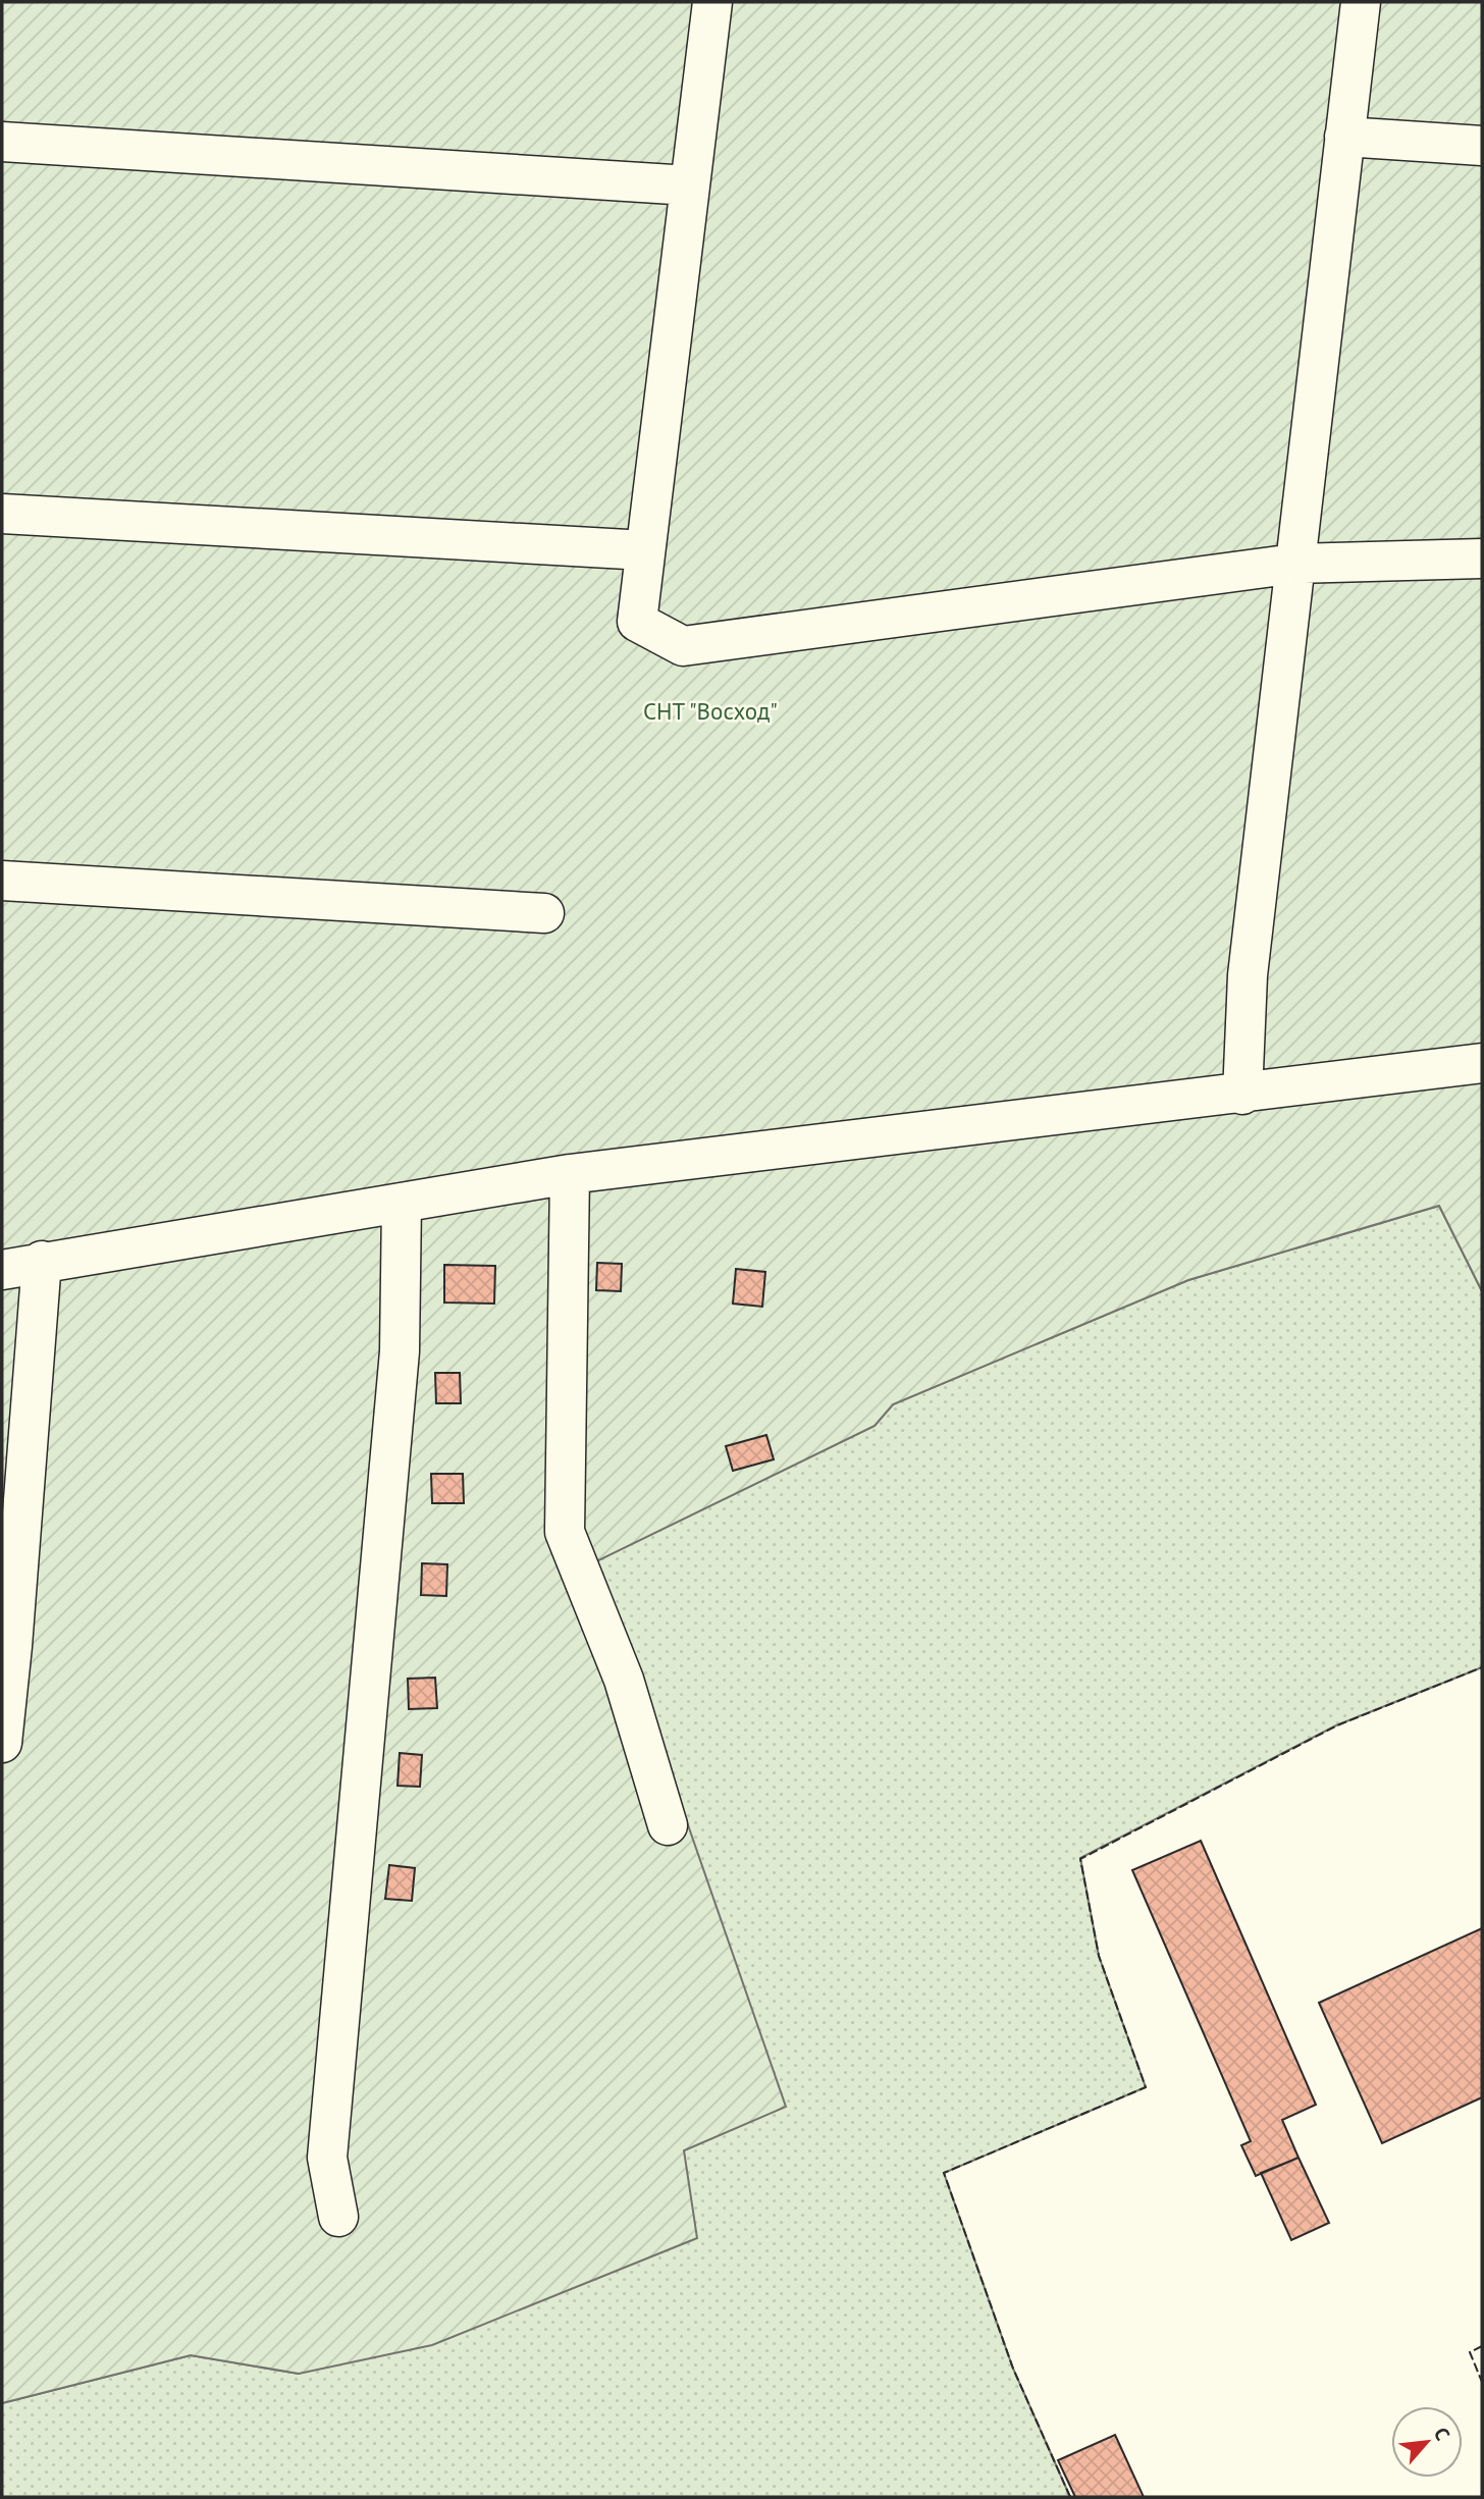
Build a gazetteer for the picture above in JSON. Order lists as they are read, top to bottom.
{
  "parks": ["СНТ \"Восход\""],
  "north": "top right"
}
